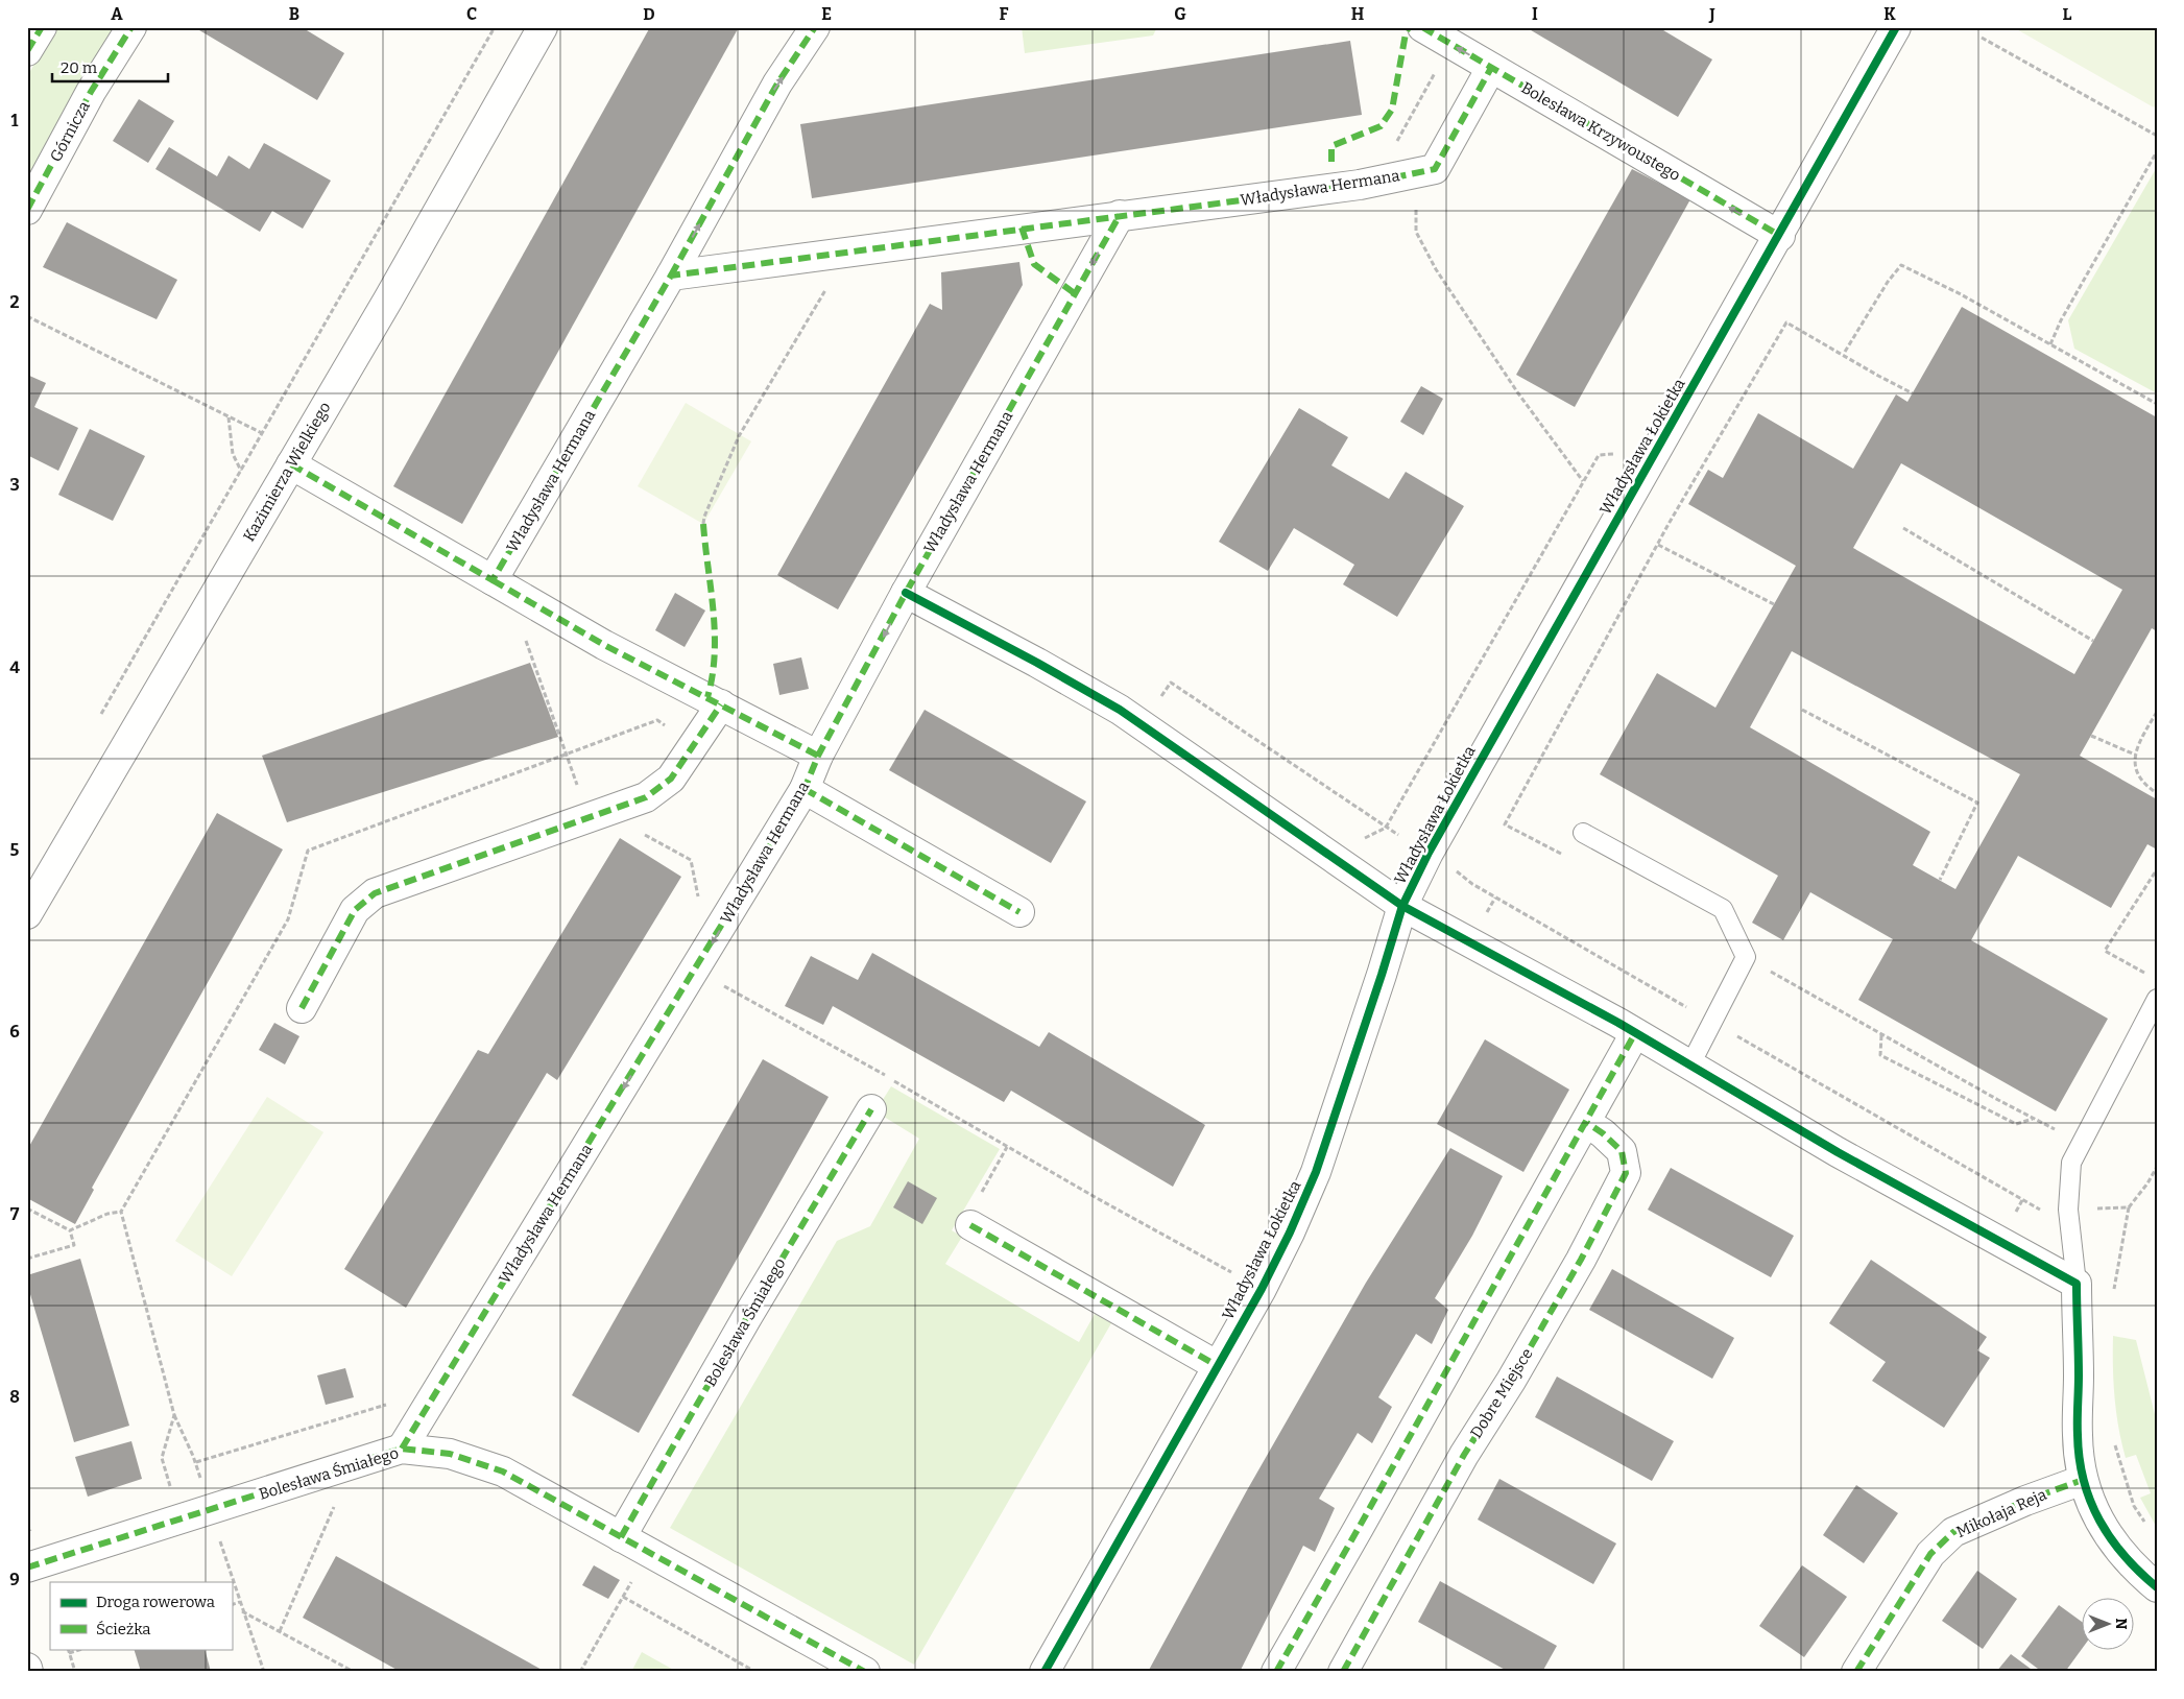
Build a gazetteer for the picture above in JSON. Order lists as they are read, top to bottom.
{
  "streets": {
    "street": [
      "Górnicza",
      "Bolesława Krzywoustego",
      "Władysława Hermana",
      "Władysława Łokietka",
      "Kazimierza Wielkiego",
      "Bolesława Śmiałego",
      "Dobre Miejsce",
      "Mikołaja Reja"
    ]
  },
  "crossings": [
    ["Bolesława Krzywoustego", "Władysława Hermana"],
    ["Bolesława Krzywoustego", "Władysława Łokietka"],
    ["Władysława Hermana", "Bolesława Śmiałego"]
  ],
  "one_way": ["Bolesława Krzywoustego", "Władysława Hermana"],
  "legend": ["Droga rowerowa", "Ścieżka"],
  "scale_bar": "20 m",
  "north": "right",
  "grid": {
    "columns": [
      "A",
      "B",
      "C",
      "D",
      "E",
      "F",
      "G",
      "H",
      "I",
      "J",
      "K",
      "L"
    ],
    "rows": [
      "1",
      "2",
      "3",
      "4",
      "5",
      "6",
      "7",
      "8",
      "9"
    ]
  }
}
